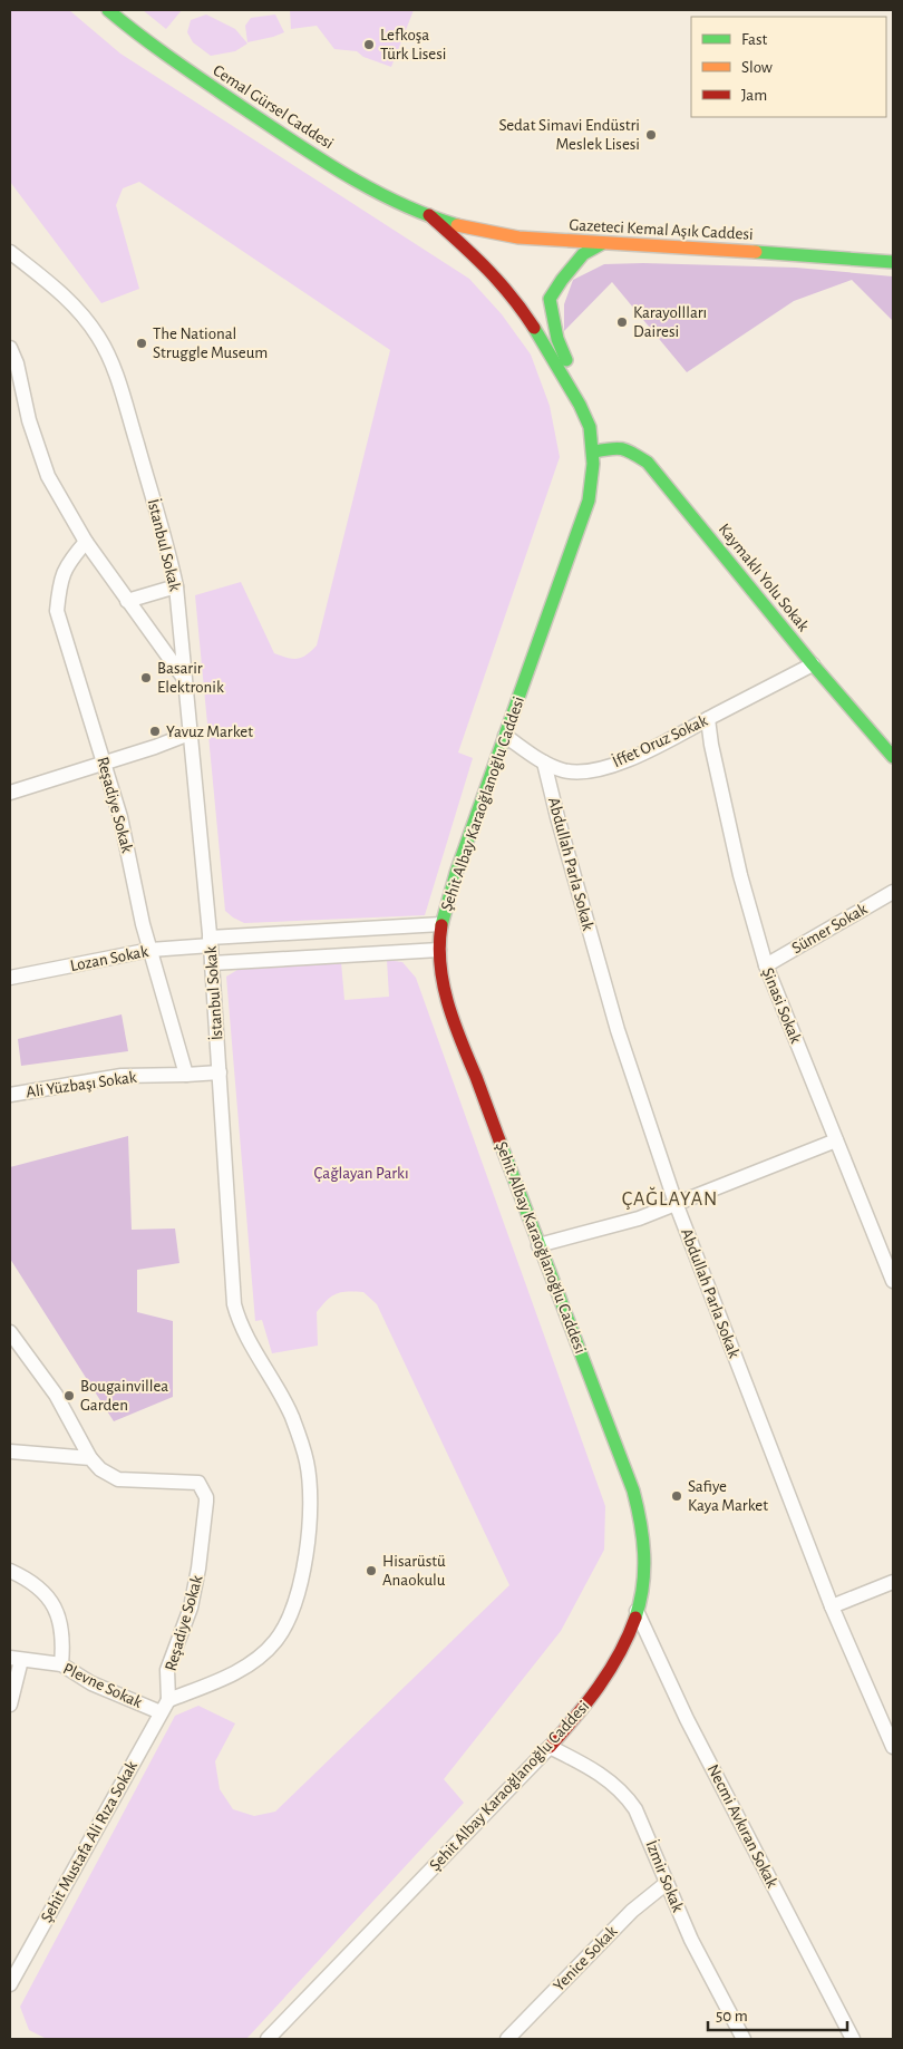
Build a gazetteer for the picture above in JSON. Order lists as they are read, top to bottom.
{
  "streets": {
    "street": [
      "Cemal Gürsel Caddesi",
      "Gazeteci Kemal Aşık Caddesi",
      "İstanbul Sokak",
      "Kaymaklı Yolu Sokak",
      "İffet Oruz Sokak",
      "Şehit Albay Karaoğlanoğlu Caddesi",
      "Reşadiye Sokak",
      "Abdullah Parla Sokak",
      "Sümer Sokak",
      "Lozan Sokak",
      "Şinasi Sokak",
      "Ali Yüzbaşı Sokak",
      "Plevne Sokak",
      "Necmi Avkıran Sokak",
      "Şehit Mustafa Ali Rıza Sokak",
      "İzmir Sokak",
      "Yenice Sokak"
    ]
  },
  "crossings": [
    ["Cemal Gürsel Caddesi", "Gazeteci Kemal Aşık Caddesi"],
    ["Cemal Gürsel Caddesi", "Şehit Albay Karaoğlanoğlu Caddesi"],
    ["Gazeteci Kemal Aşık Caddesi", "Şehit Albay Karaoğlanoğlu Caddesi"],
    ["İstanbul Sokak", "Reşadiye Sokak"],
    ["İstanbul Sokak", "Lozan Sokak"],
    ["İstanbul Sokak", "Ali Yüzbaşı Sokak"],
    ["İstanbul Sokak", "Plevne Sokak"],
    ["İstanbul Sokak", "Şehit Mustafa Ali Rıza Sokak"],
    ["Kaymaklı Yolu Sokak", "İffet Oruz Sokak"],
    ["Kaymaklı Yolu Sokak", "Şehit Albay Karaoğlanoğlu Caddesi"],
    ["İffet Oruz Sokak", "Şehit Albay Karaoğlanoğlu Caddesi"],
    ["İffet Oruz Sokak", "Abdullah Parla Sokak"],
    ["İffet Oruz Sokak", "Şinasi Sokak"],
    ["Şehit Albay Karaoğlanoğlu Caddesi", "Lozan Sokak"],
    ["Şehit Albay Karaoğlanoğlu Caddesi", "Necmi Avkıran Sokak"],
    ["Şehit Albay Karaoğlanoğlu Caddesi", "İzmir Sokak"],
    ["Reşadiye Sokak", "Lozan Sokak"],
    ["Reşadiye Sokak", "Ali Yüzbaşı Sokak"],
    ["Reşadiye Sokak", "Plevne Sokak"],
    ["Reşadiye Sokak", "Şehit Mustafa Ali Rıza Sokak"],
    ["Sümer Sokak", "Şinasi Sokak"],
    ["Plevne Sokak", "Şehit Mustafa Ali Rıza Sokak"],
    ["İzmir Sokak", "Yenice Sokak"]
  ],
  "districts": ["ÇAĞLAYAN"],
  "parks": ["Çağlayan Parkı"],
  "places": [
    "Lefkoşa Türk Lisesi",
    "Sedat Simavi Endüstri Meslek Lisesi",
    "Karayollları Dairesi",
    "The National Struggle Museum",
    "Basarir Elektronik",
    "Yavuz Market",
    "Bougainvillea Garden",
    "Safiye Kaya Market",
    "Hisarüstü Anaokulu"
  ],
  "legend": ["Fast", "Slow", "Jam"],
  "scale_bar": "50 m"
}
